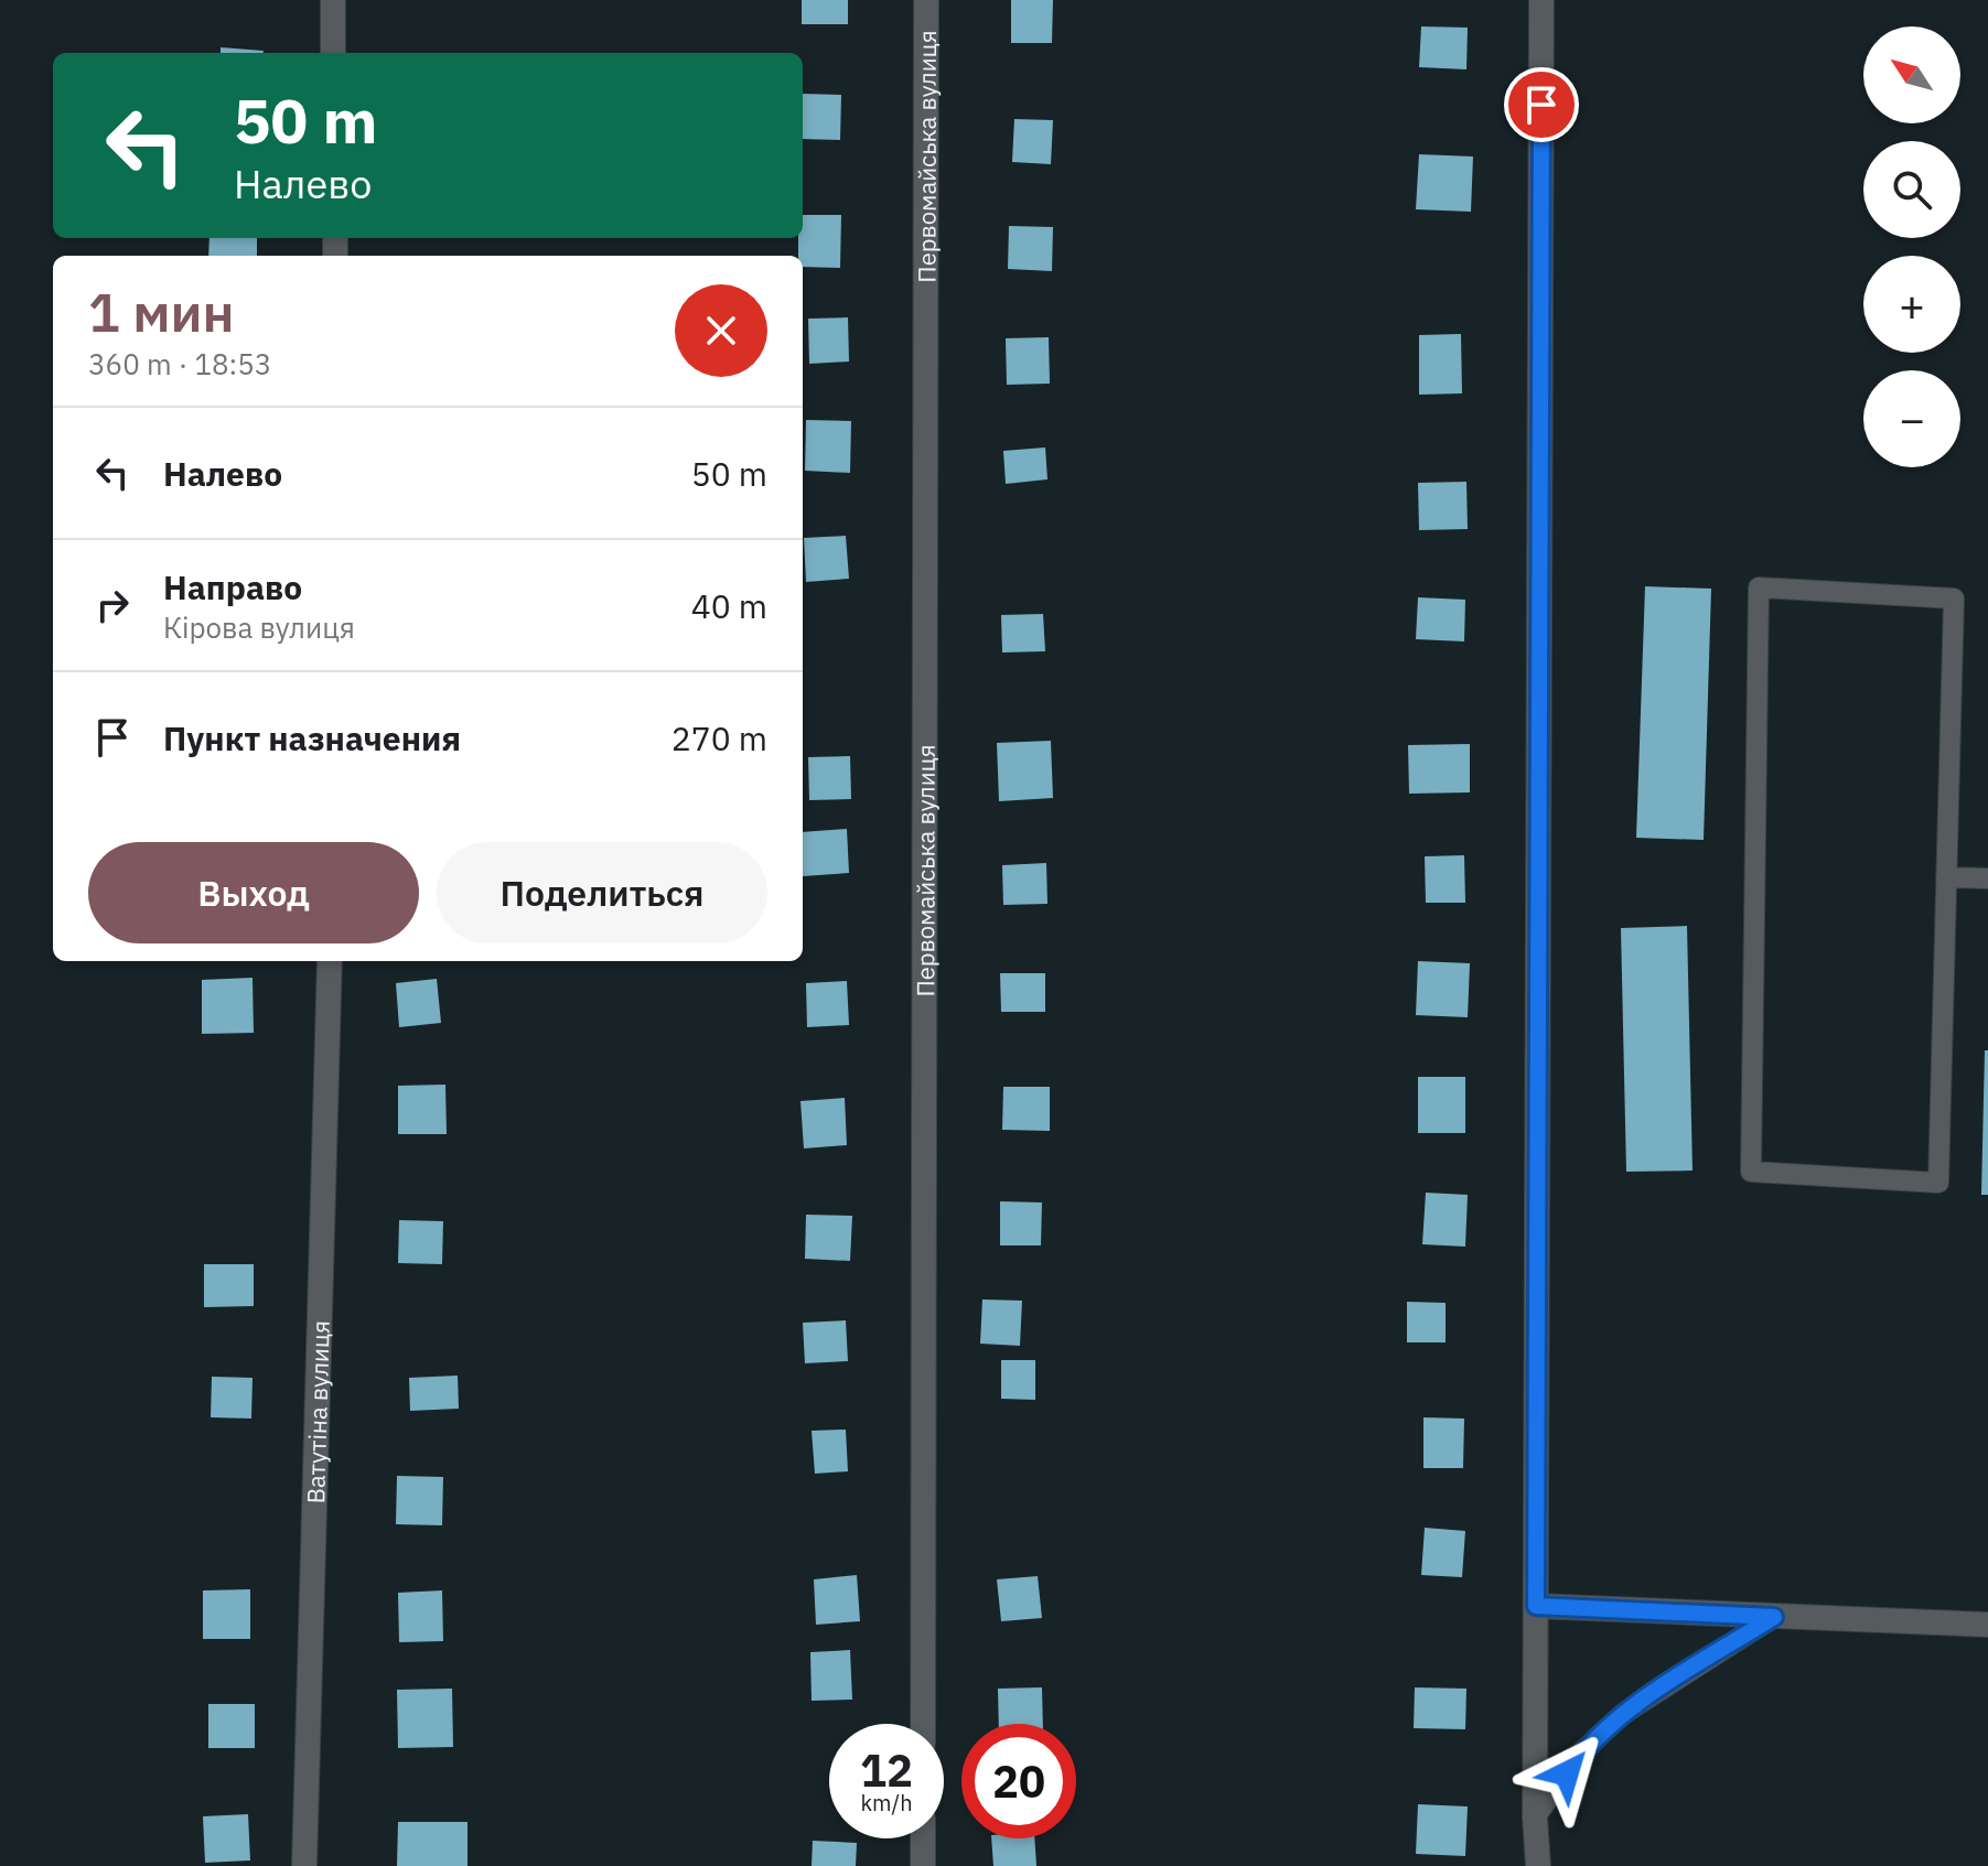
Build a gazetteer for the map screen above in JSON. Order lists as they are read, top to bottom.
{
  "streets": {
    "street": ["Первомайська вулиця", "Ватутіна вулиця"]
  },
  "north": "top left",
  "page": {
    "map_buttons": ["+", "−"],
    "turn": ["50 m", "Налево"],
    "heading": ["1 мин", "360 m · 18:53"],
    "list": [
      {
        "name": "Налево",
        "value": "50 m"
      },
      {
        "name": "Направо",
        "note": "Кірова вулиця",
        "value": "40 m"
      },
      {
        "name": "Пункт назначения",
        "value": "270 m"
      }
    ],
    "buttons": ["Выход", "Поделиться"],
    "speed": "12 km/h",
    "limit": "20"
  }
}
